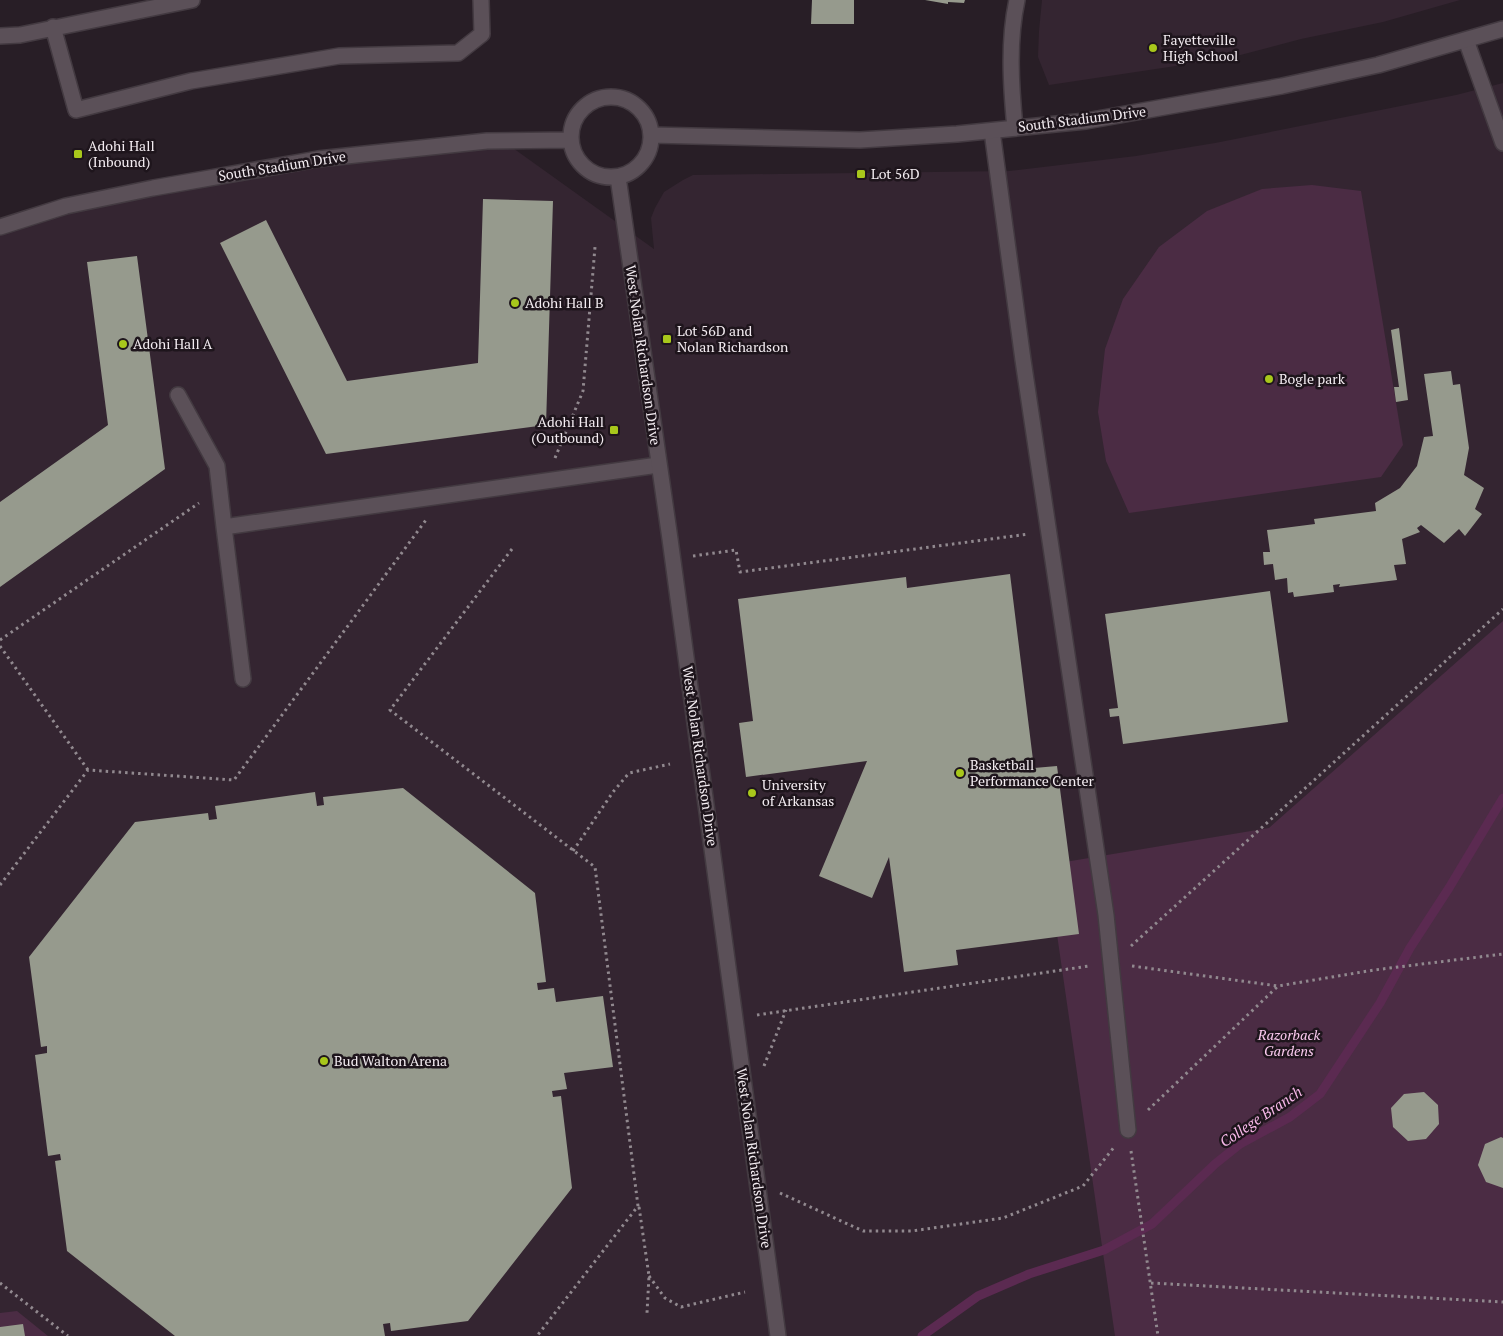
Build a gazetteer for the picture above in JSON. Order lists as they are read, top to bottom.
{
  "streets": {
    "street": ["South Stadium Drive", "West Nolan Richardson Drive"]
  },
  "crossings": [
    ["South Stadium Drive", "West Nolan Richardson Drive"]
  ],
  "water": ["College Branch"],
  "parks": ["Razorback Gardens"],
  "places": {
    "other": [
      "Fayetteville High School",
      "Adohi Hall B",
      "Adohi Hall A",
      "Bogle park",
      "Basketball Performance Center",
      "University of Arkansas",
      "Bud Walton Arena"
    ],
    "transit": [
      "Adohi Hall (Inbound)",
      "Lot 56D",
      "Lot 56D and Nolan Richardson",
      "Adohi Hall (Outbound)"
    ]
  }
}
